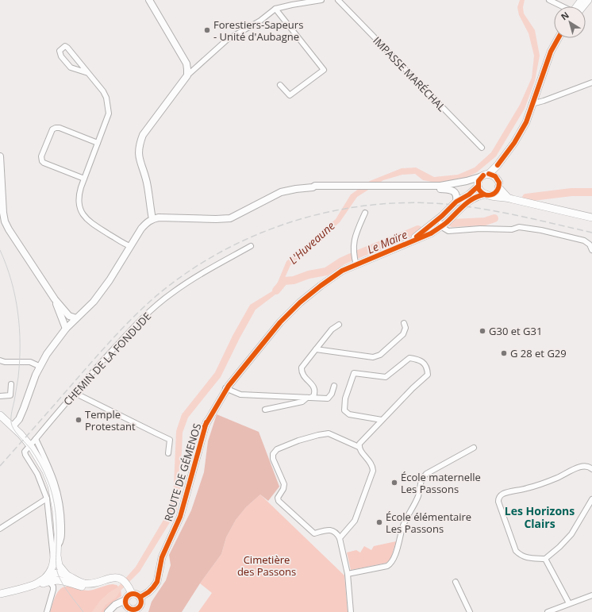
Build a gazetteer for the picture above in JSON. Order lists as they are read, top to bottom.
{
  "streets": {
    "main road": ["ROUTE DE GÉMENOS"],
    "street": ["IMPASSE MARÉCHAL", "CHEMIN DE LA FONDUDE"]
  },
  "districts": ["Les Horizons Clairs"],
  "water": ["Le Maïre", "L'Huveaune"],
  "parks": ["Cimetière des Passons"],
  "places": [
    "Forestiers-Sapeurs - Unité d'Aubagne",
    "G30 et G31",
    "G 28 et G29",
    "Temple Protestant",
    "École maternelle Les Passons",
    "École élémentaire Les Passons"
  ],
  "north": "top left"
}
